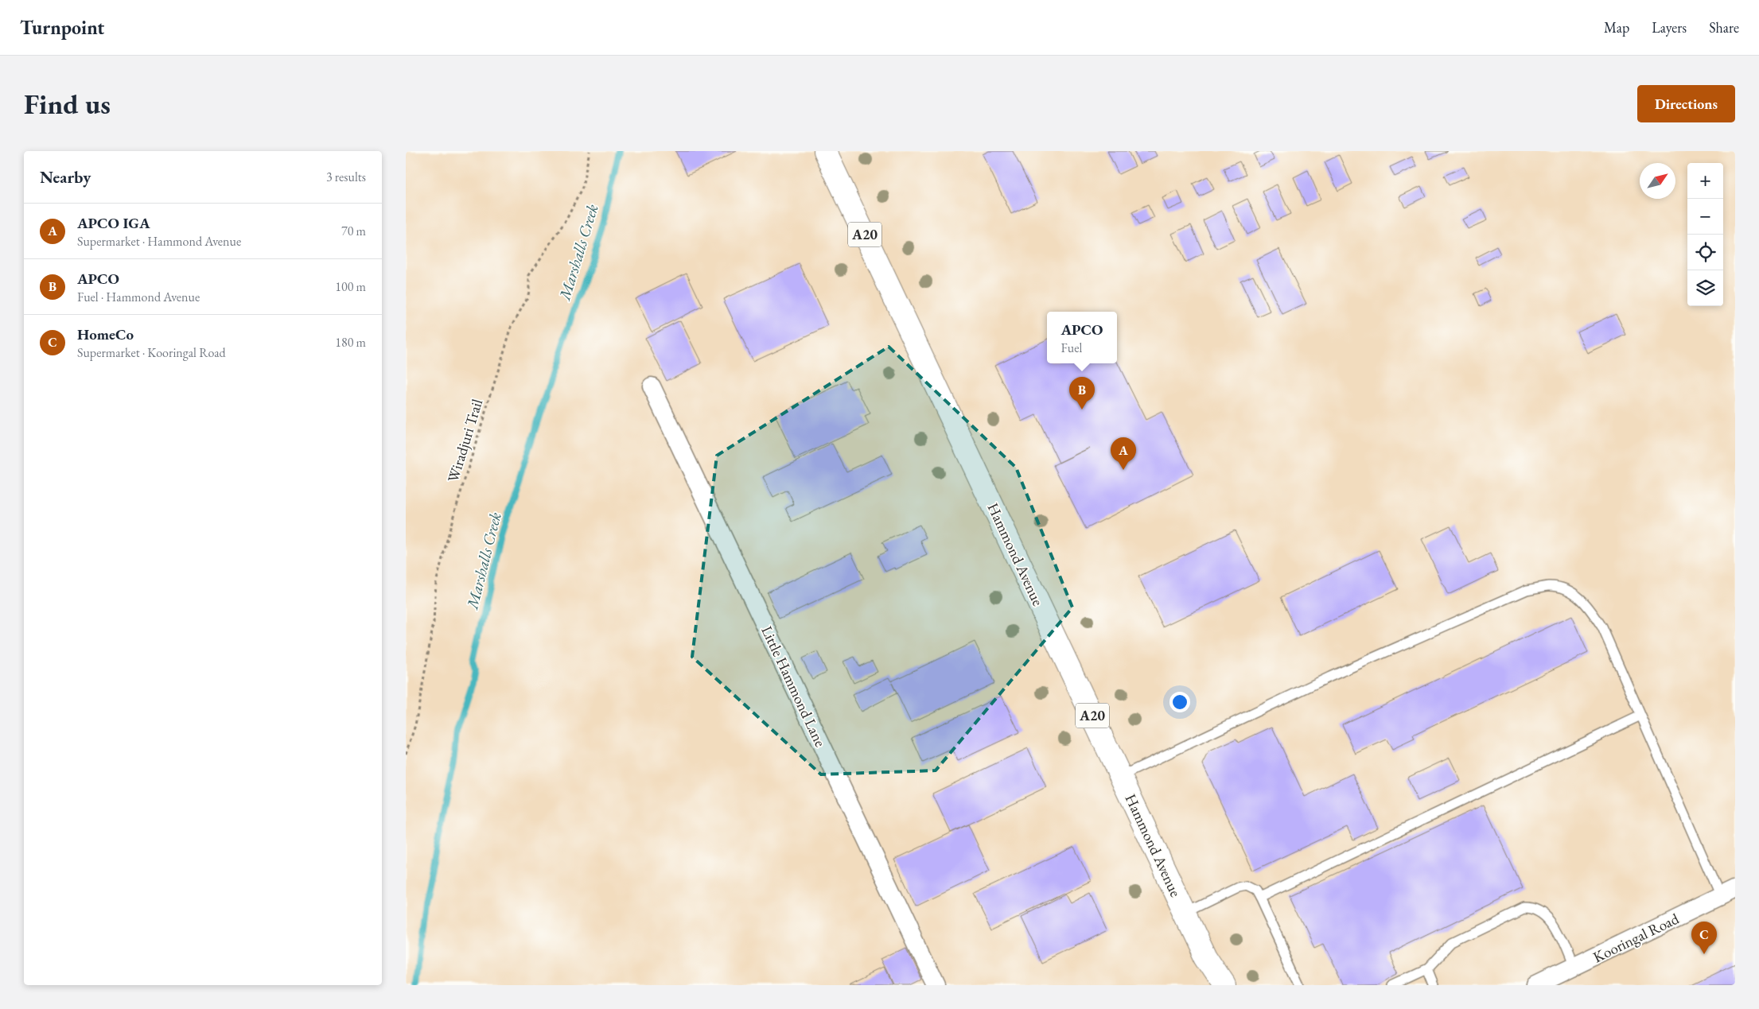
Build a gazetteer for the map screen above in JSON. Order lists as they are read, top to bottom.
{
  "streets": {
    "highway": ["A20", "Hammond Avenue"],
    "street": ["Little Hammond Lane", "Kooringal Road"],
    "path": ["Wiradjuri Trail"]
  },
  "water": ["Marshalls Creek"],
  "north": "top right",
  "page": {
    "header": "Turnpoint",
    "nav": ["Map", "Layers", "Share"],
    "buttons": "Directions",
    "title": "Find us",
    "heading": ["Nearby", "3 results"],
    "map_buttons": ["+", "−"],
    "list": [
      {
        "mark": "A",
        "name": "APCO IGA",
        "note": "Supermarket · Hammond Avenue",
        "value": "70 m"
      },
      {
        "mark": "B",
        "name": "APCO",
        "note": "Fuel · Hammond Avenue",
        "value": "100 m"
      },
      {
        "mark": "C",
        "name": "HomeCo",
        "note": "Supermarket · Kooringal Road",
        "value": "180 m"
      }
    ],
    "popup": ["APCO", "Fuel"],
    "pins": ["B", "A", "C"]
  }
}
